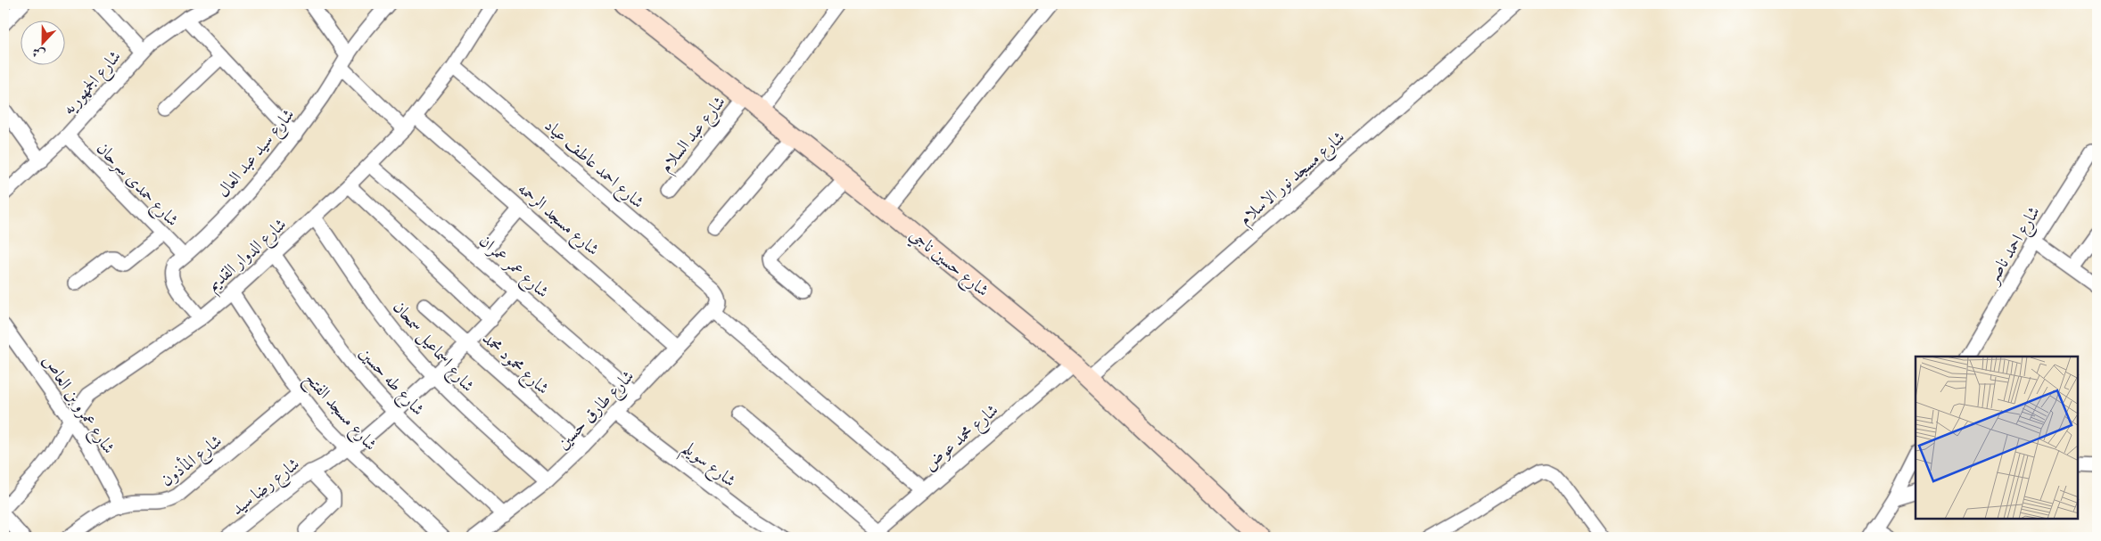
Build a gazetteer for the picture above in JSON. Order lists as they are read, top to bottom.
{
  "streets": {
    "street": [
      "شارع الجمهوريه",
      "شارع عبد السلام",
      "شارع سيد عبد العال",
      "شارع احمد عاطف عياد",
      "شارع مسجد نور الاسلام",
      "شارع حمدى سرحان",
      "شارع مسجد الرحمه",
      "شارع احمد ناصر",
      "شارع الدوار القديم",
      "شارع حسين ناجي",
      "شارع عمر عمران",
      "شارع اسماعيل سمحان",
      "شارع محمود محمد",
      "شارع طه حسين",
      "شارع عمرو بن العاص",
      "شارع طارق حسين",
      "شارع مسجد الفتح",
      "شارع محمد عوض",
      "شارع المأذون",
      "شارع سويلم",
      "شارع رضا سيد"
    ]
  },
  "crossings": [
    ["شارع الجمهوريه", "شارع حمدى سرحان"],
    ["شارع عبد السلام", "شارع حسين ناجي"],
    ["شارع سيد عبد العال", "شارع حمدى سرحان"],
    ["شارع سيد عبد العال", "شارع الدوار القديم"],
    ["شارع احمد عاطف عياد", "شارع الدوار القديم"],
    ["شارع احمد عاطف عياد", "شارع طارق حسين"],
    ["شارع مسجد نور الاسلام", "شارع حسين ناجي"],
    ["شارع مسجد الرحمه", "شارع الدوار القديم"],
    ["شارع مسجد الرحمه", "شارع طارق حسين"],
    ["شارع الدوار القديم", "شارع عمر عمران"],
    ["شارع الدوار القديم", "شارع اسماعيل سمحان"],
    ["شارع الدوار القديم", "شارع طه حسين"],
    ["شارع الدوار القديم", "شارع عمرو بن العاص"],
    ["شارع الدوار القديم", "شارع مسجد الفتح"],
    ["شارع حسين ناجي", "شارع محمد عوض"],
    ["شارع عمر عمران", "شارع طارق حسين"],
    ["شارع عمر عمران", "شارع رضا سيد"],
    ["شارع اسماعيل سمحان", "شارع طارق حسين"],
    ["شارع اسماعيل سمحان", "شارع رضا سيد"],
    ["شارع محمود محمد", "شارع طارق حسين"],
    ["شارع محمود محمد", "شارع رضا سيد"],
    ["شارع طه حسين", "شارع طارق حسين"],
    ["شارع طه حسين", "شارع رضا سيد"],
    ["شارع عمرو بن العاص", "شارع المأذون"],
    ["شارع طارق حسين", "شارع سويلم"],
    ["شارع مسجد الفتح", "شارع المأذون"],
    ["شارع مسجد الفتح", "شارع رضا سيد"]
  ],
  "north": "bottom"
}
